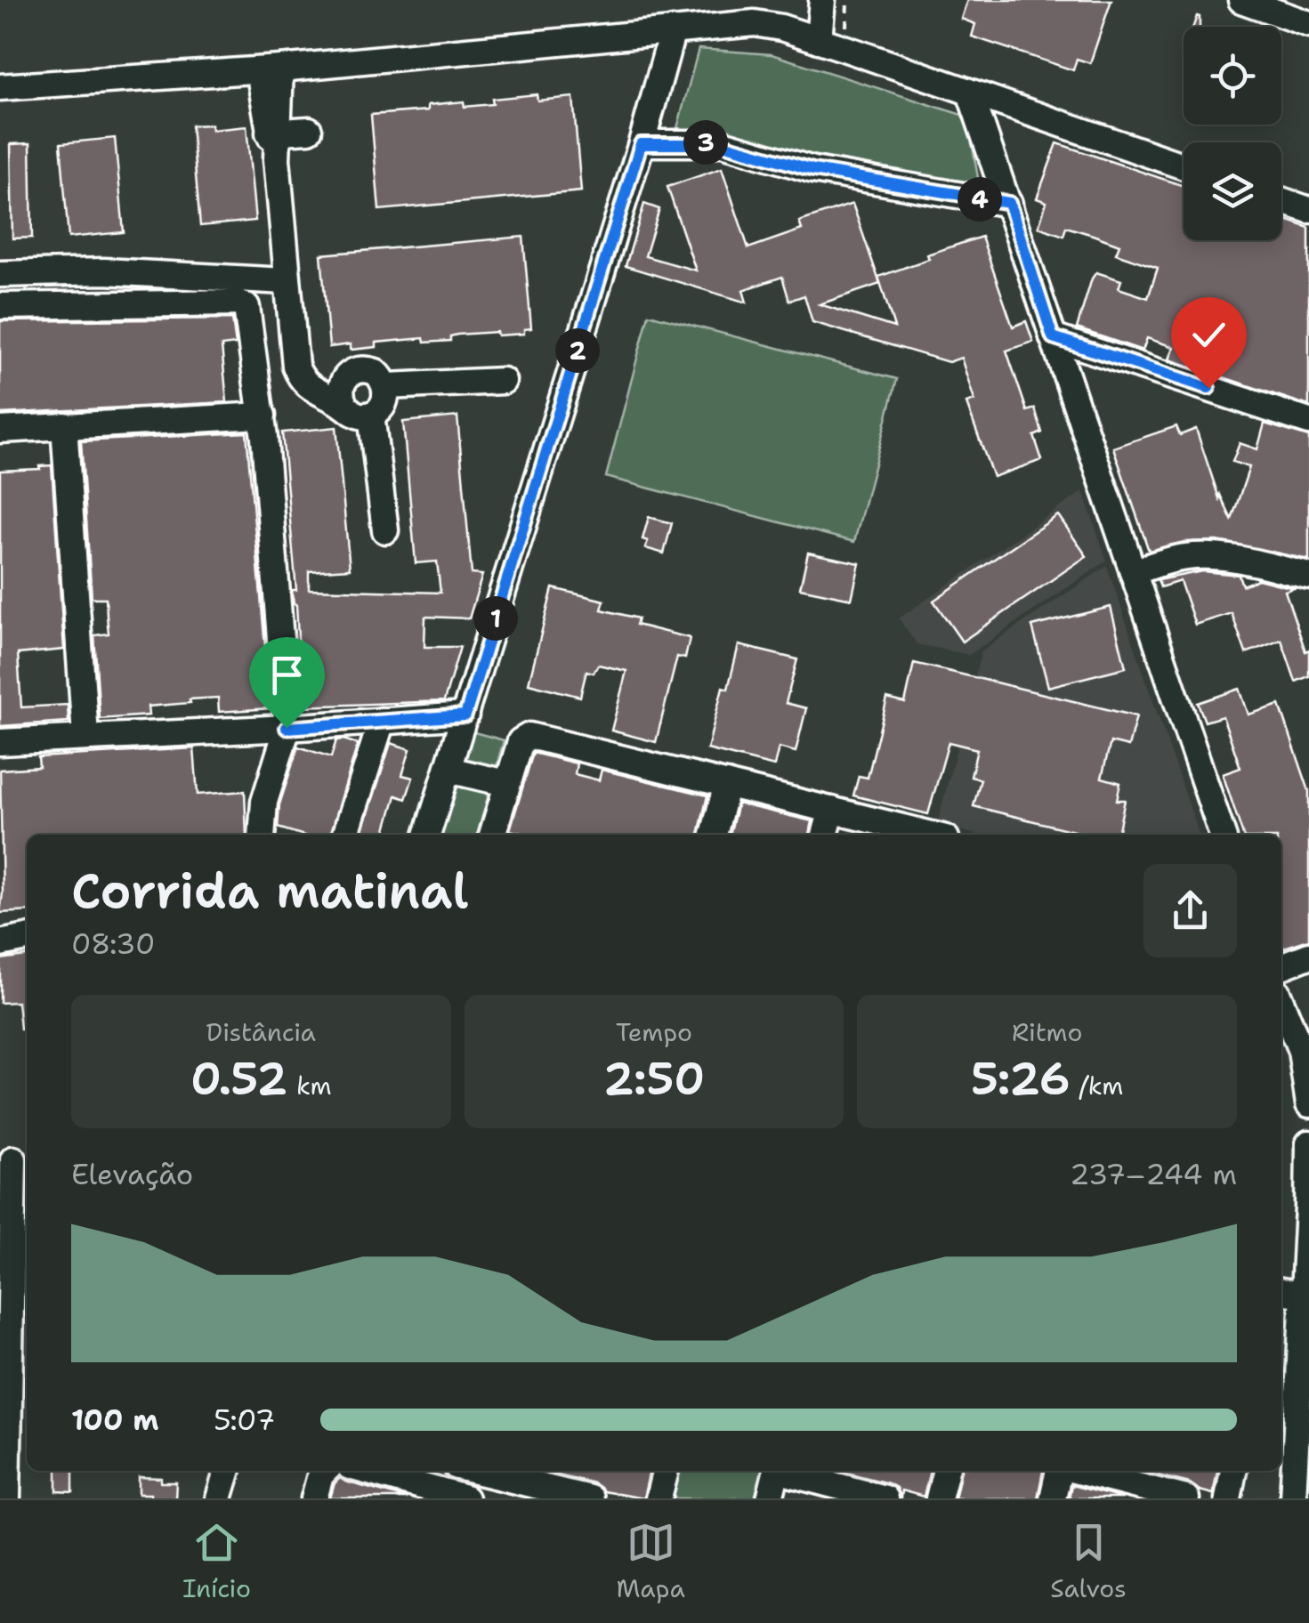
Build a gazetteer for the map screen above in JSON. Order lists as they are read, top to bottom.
{
  "page": {
    "pins": [
      "3",
      "4",
      "2",
      "1"
    ],
    "heading": ["Corrida matinal", "08:30"],
    "stats": [
      ["Distância", "0.52 km"],
      ["Tempo", "2:50"],
      ["Ritmo", "5:26 /km"]
    ],
    "chart": ["Elevação", "237–244 m"],
    "list": [
      {
        "name": "100 m",
        "note": "5:07"
      }
    ],
    "tabs": ["Início", "Mapa", "Salvos"]
  }
}
